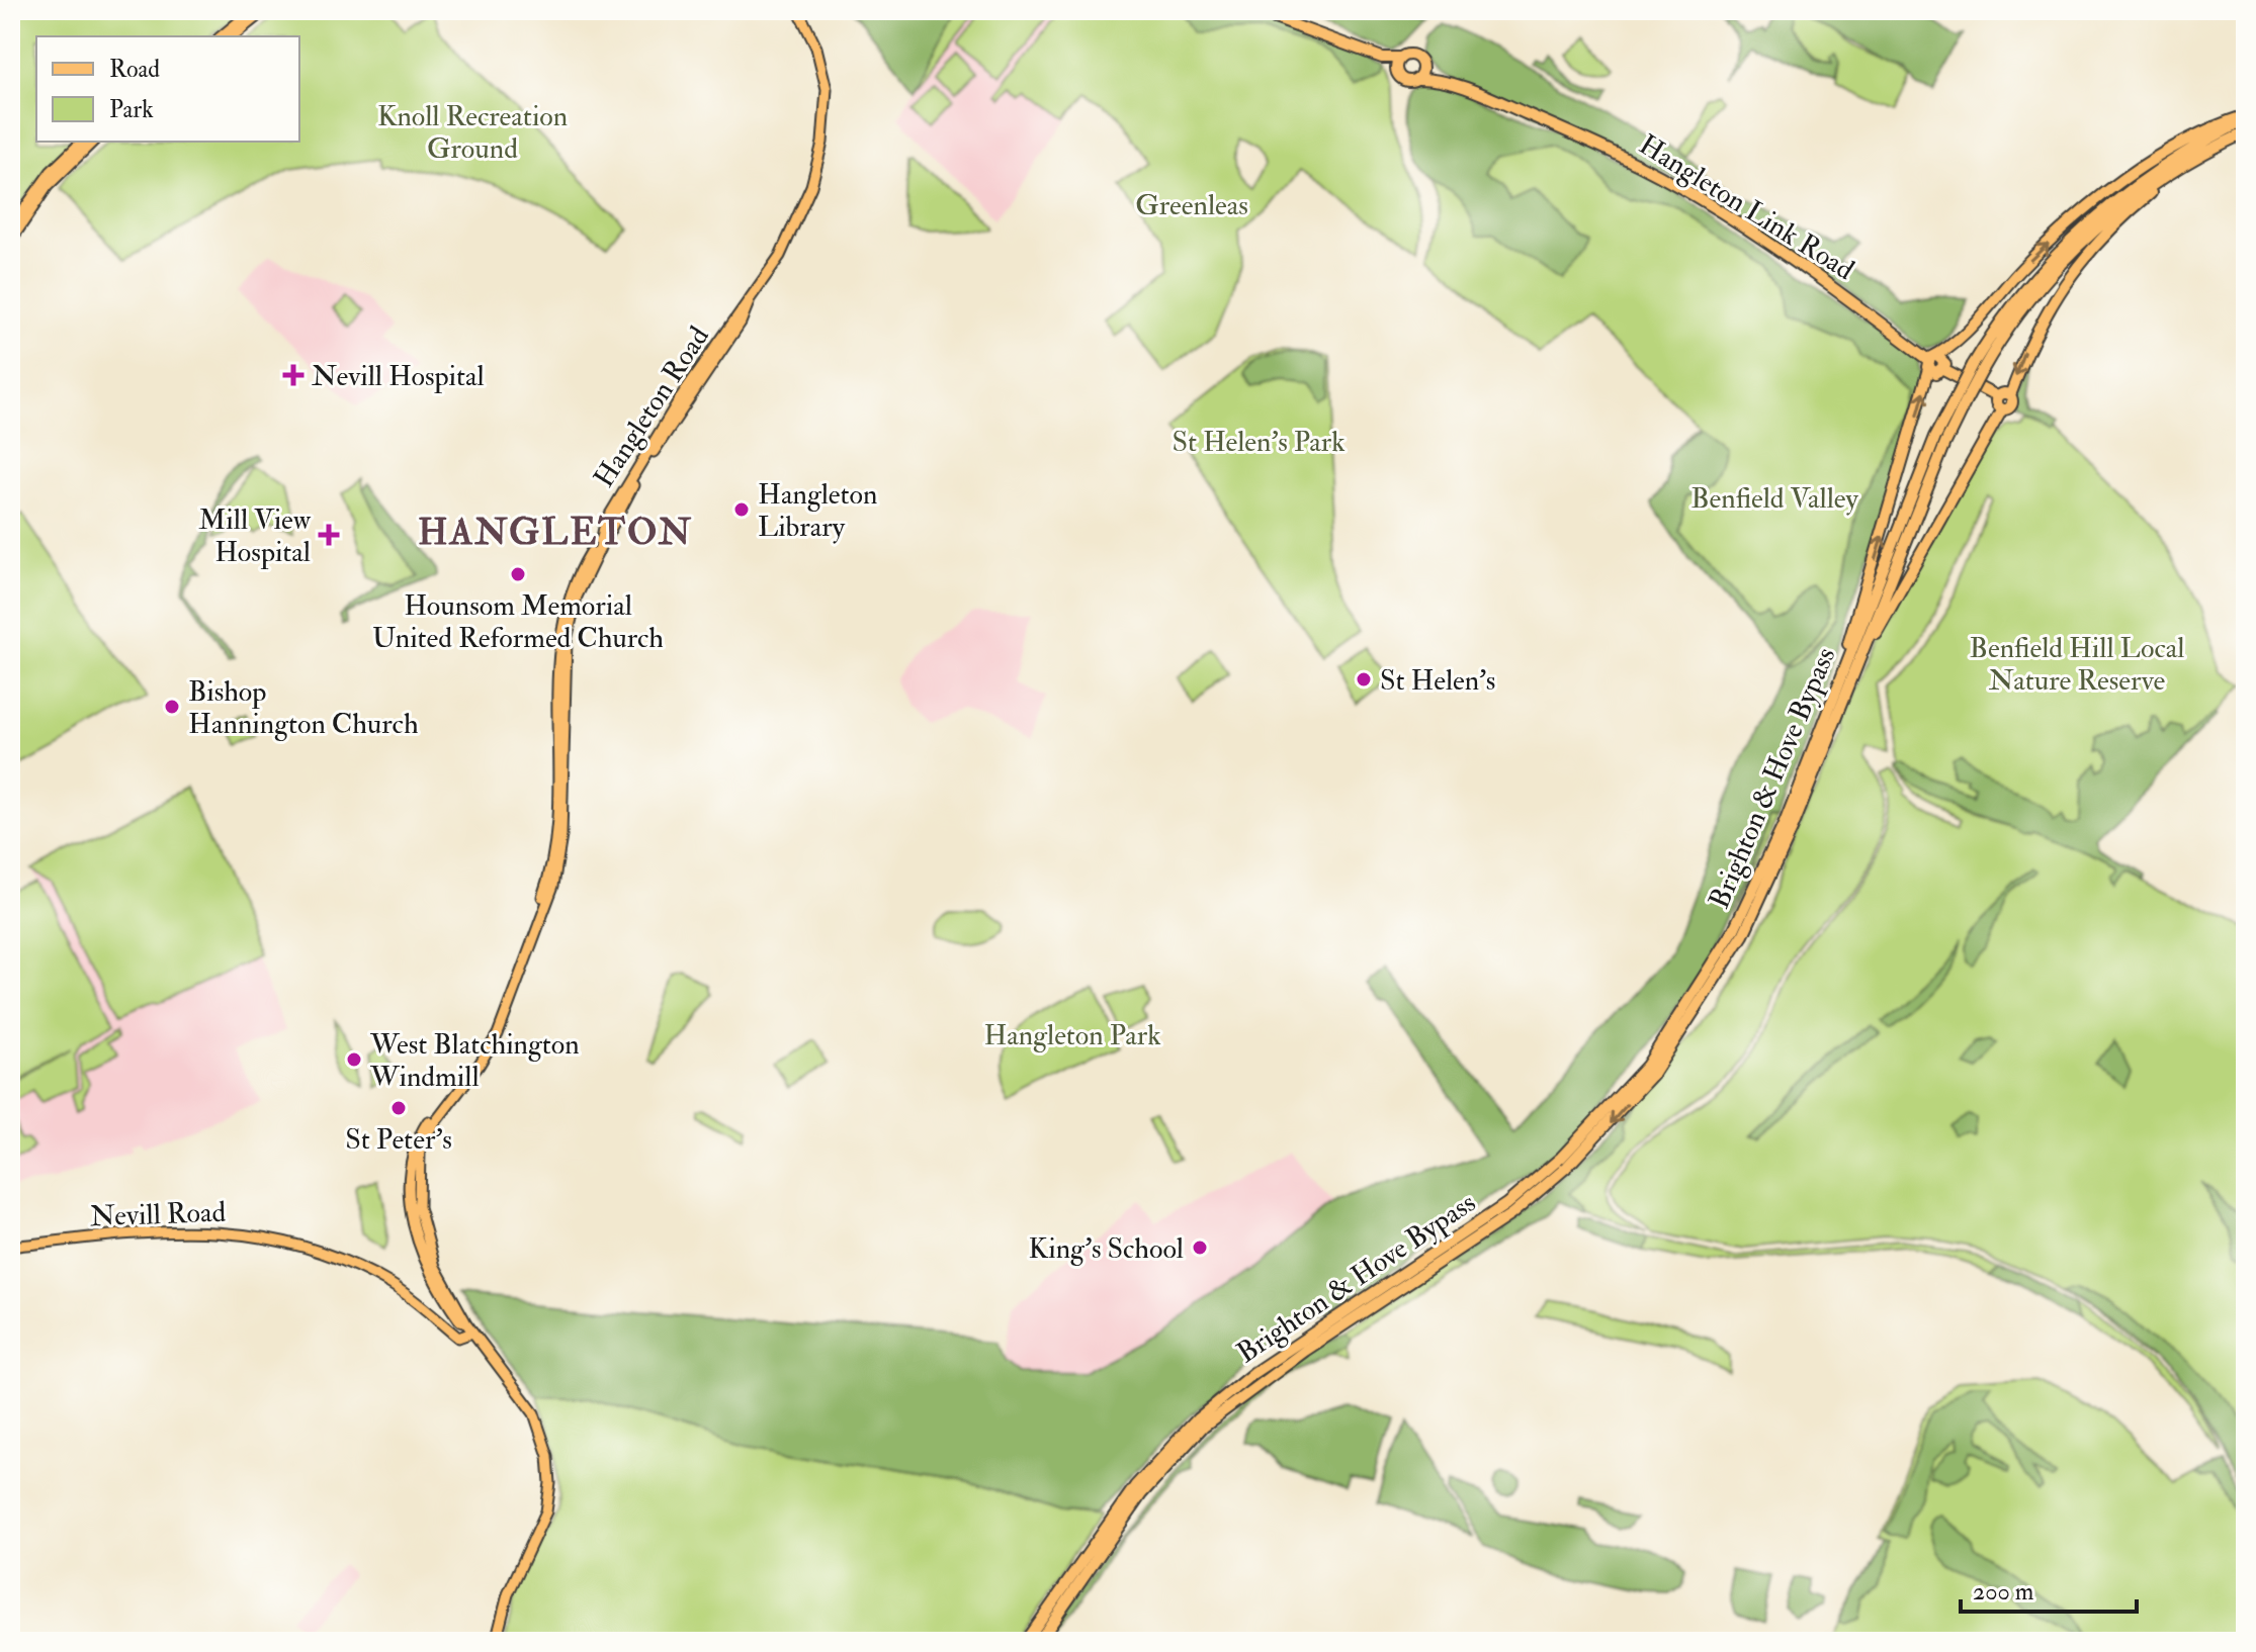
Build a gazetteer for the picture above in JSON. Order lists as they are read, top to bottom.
{
  "streets": {
    "highway": ["Hangleton Link Road", "Brighton & Hove Bypass"],
    "main road": ["Hangleton Road", "Nevill Road"]
  },
  "crossings": [
    ["Hangleton Road", "Nevill Road"]
  ],
  "districts": ["HANGLETON"],
  "parks": [
    "Knoll Recreation Ground",
    "Greenleas",
    "St Helen's Park",
    "Benfield Valley",
    "Benfield Hill Local Nature Reserve",
    "Hangleton Park"
  ],
  "places": {
    "health": ["Nevill Hospital", "Mill View Hospital"],
    "other": [
      "Hangleton Library",
      "Hounsom Memorial United Reformed Church",
      "St Helen's",
      "Bishop Hannington Church",
      "West Blatchington Windmill",
      "St Peter's",
      "King's School"
    ]
  },
  "legend": ["Road", "Park"],
  "scale_bar": "200 m"
}
